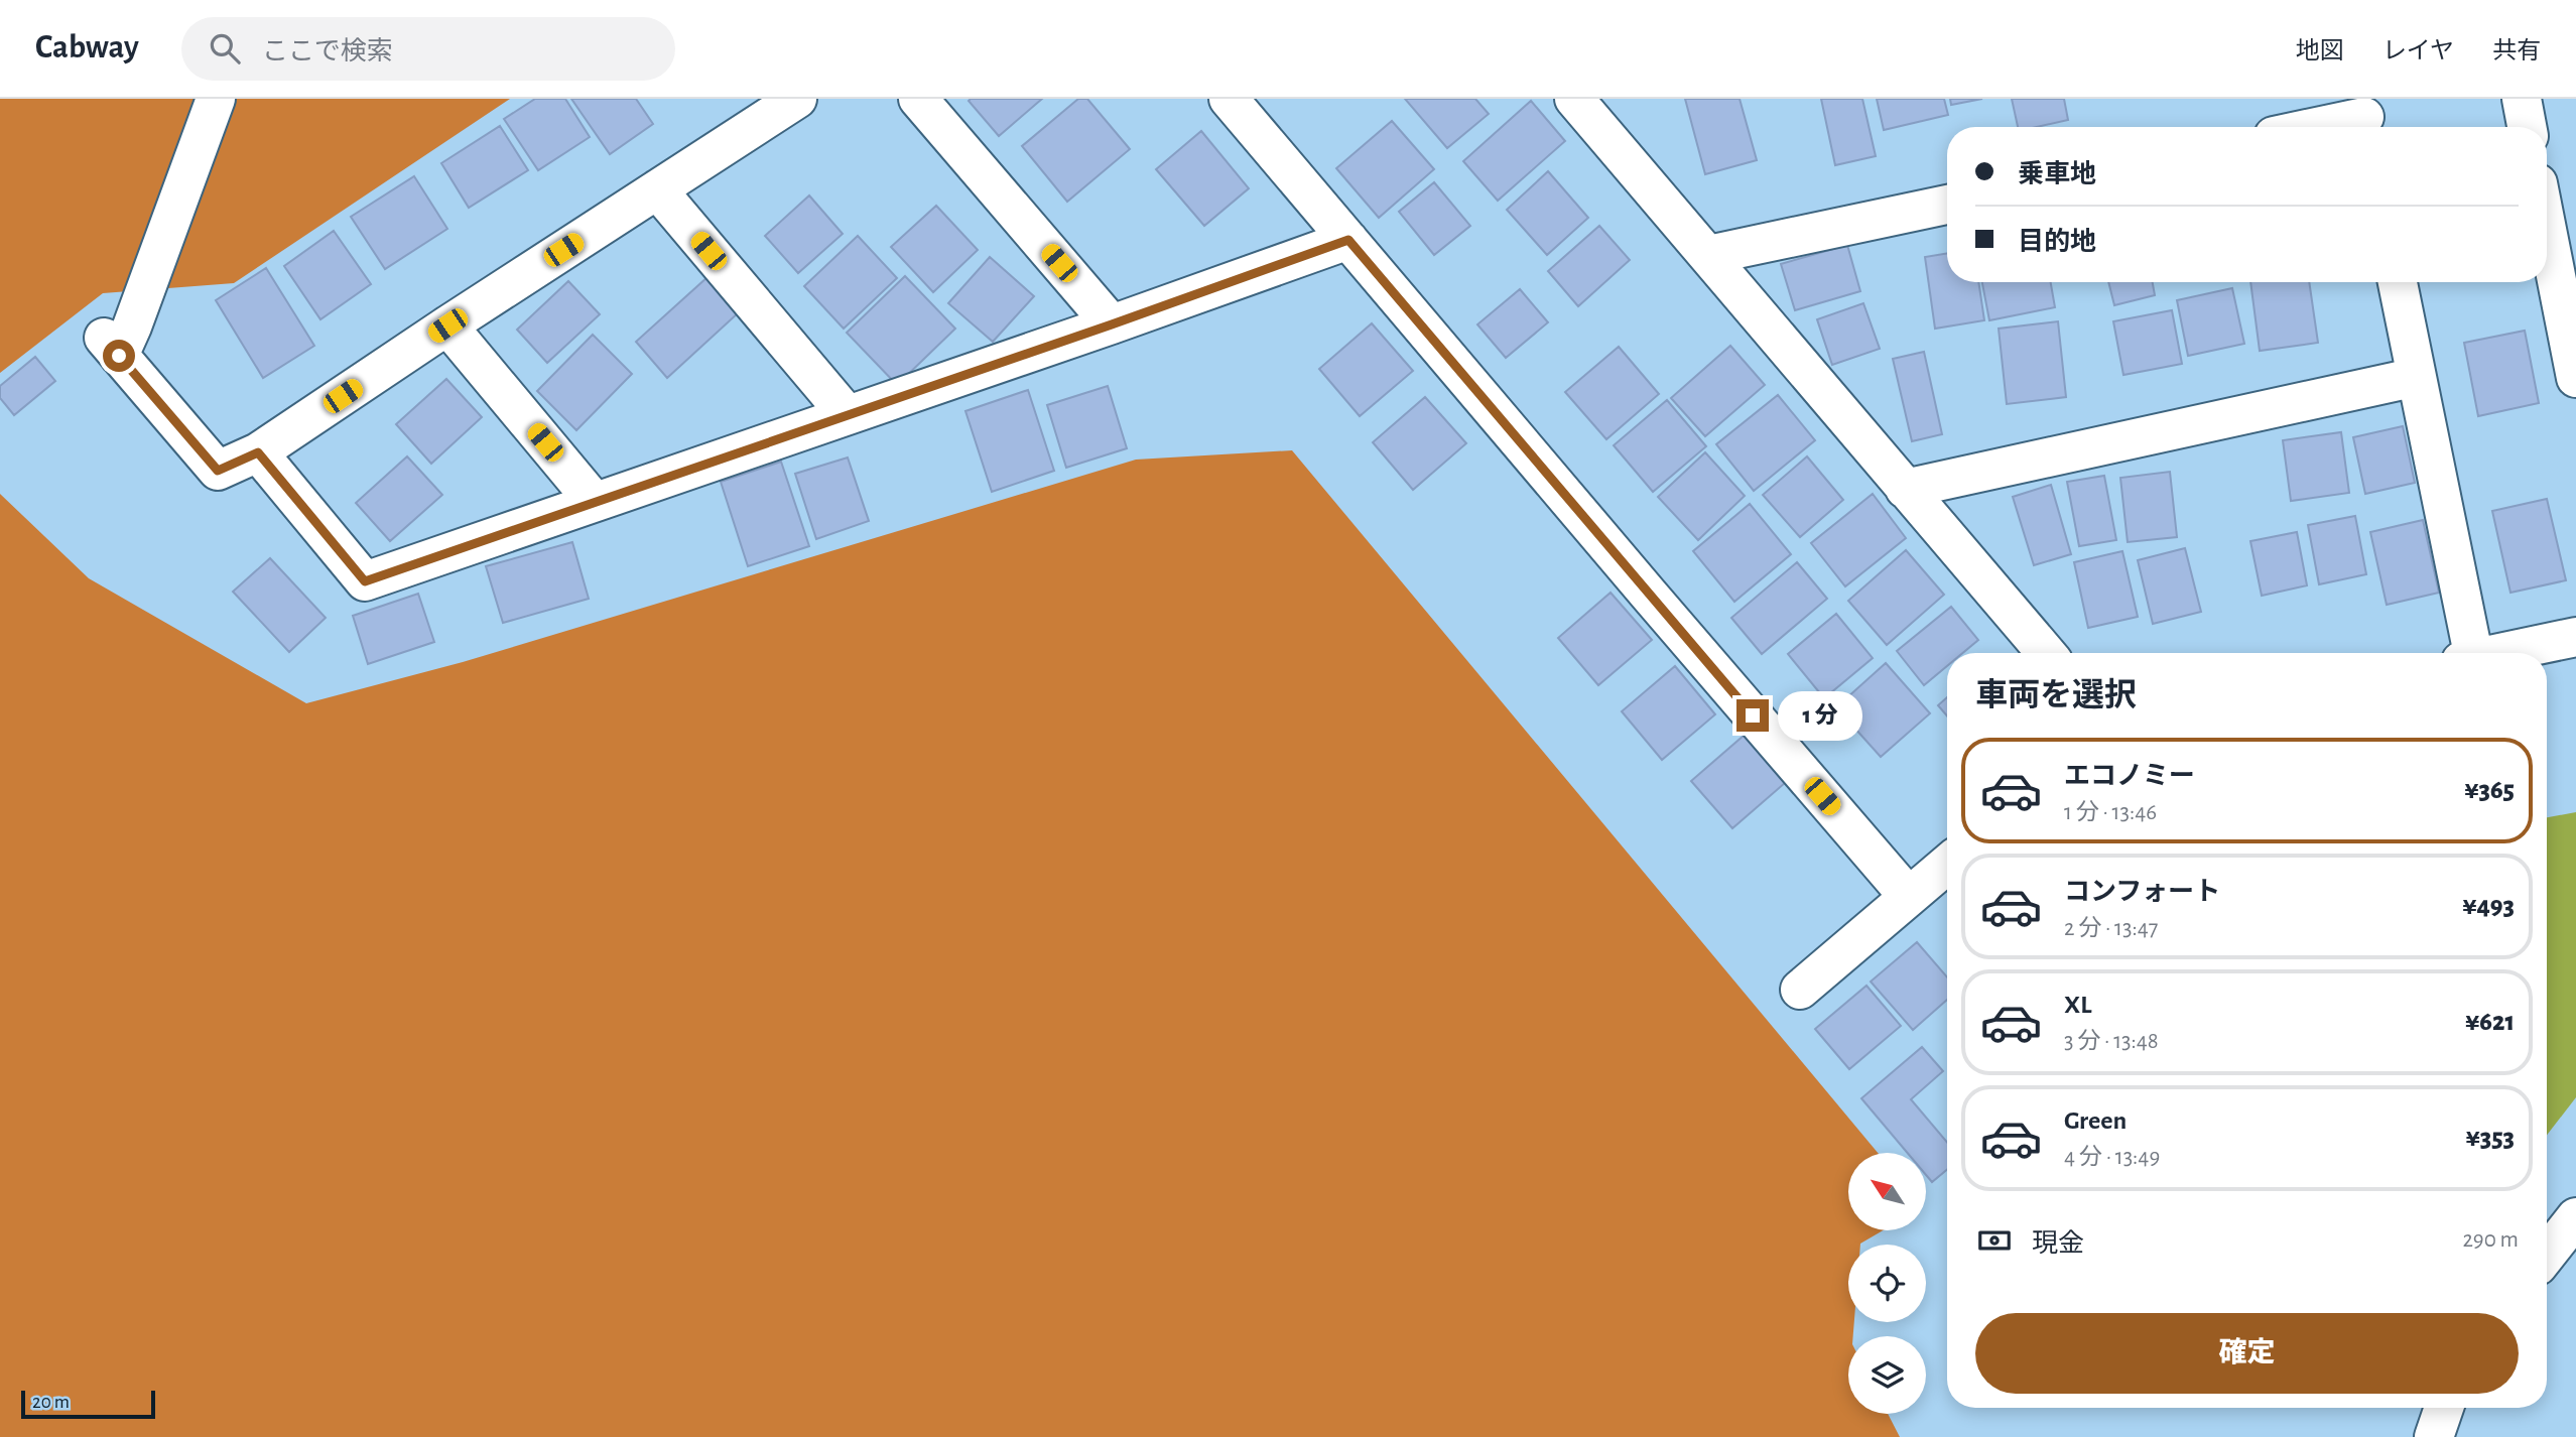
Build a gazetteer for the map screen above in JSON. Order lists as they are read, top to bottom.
{
  "scale_bar": "20 m",
  "north": "top left",
  "page": {
    "header": "Cabway",
    "search": "ここで検索",
    "nav": ["地図", "レイヤ", "共有"],
    "banner": ["乗車地", "目的地"],
    "heading": "車両を選択",
    "bubble": "1 分",
    "list": [
      {
        "name": "エコノミー",
        "note": "1 分 · 13:46",
        "value": "¥365"
      },
      {
        "name": "コンフォート",
        "note": "2 分 · 13:47",
        "value": "¥493"
      },
      {
        "name": "XL",
        "note": "3 分 · 13:48",
        "value": "¥621"
      },
      {
        "name": "Green",
        "note": "4 分 · 13:49",
        "value": "¥353"
      }
    ],
    "pay": ["現金", "290 m"],
    "buttons": "確定",
    "scale": "20 m"
  }
}
